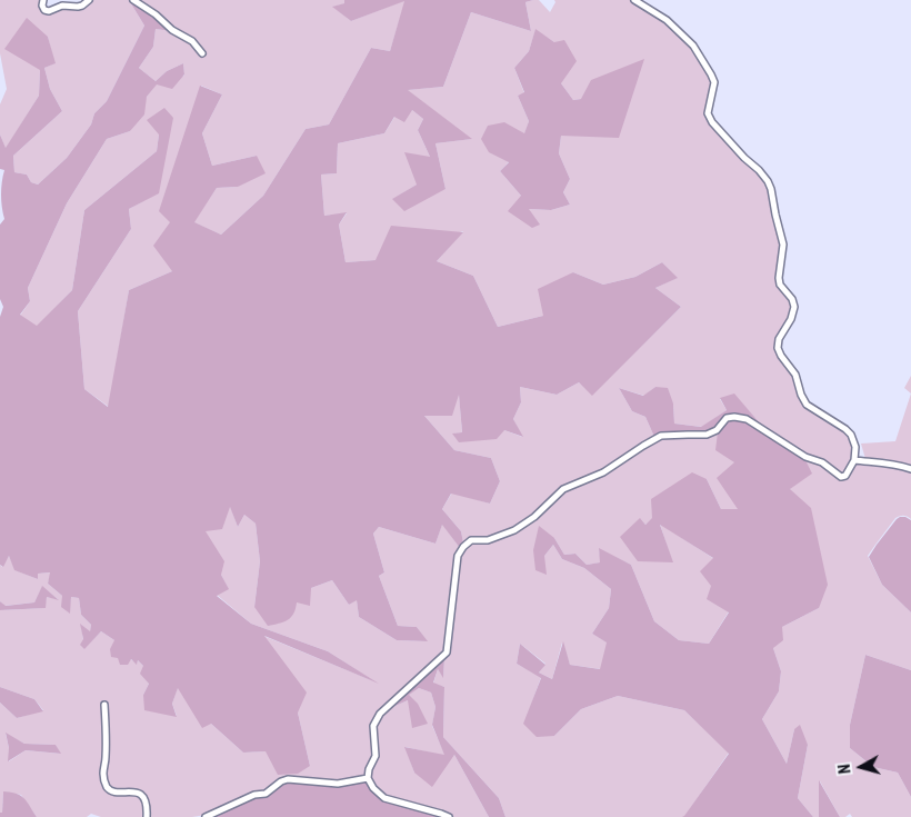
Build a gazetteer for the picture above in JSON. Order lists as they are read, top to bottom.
{
  "north": "left"
}
